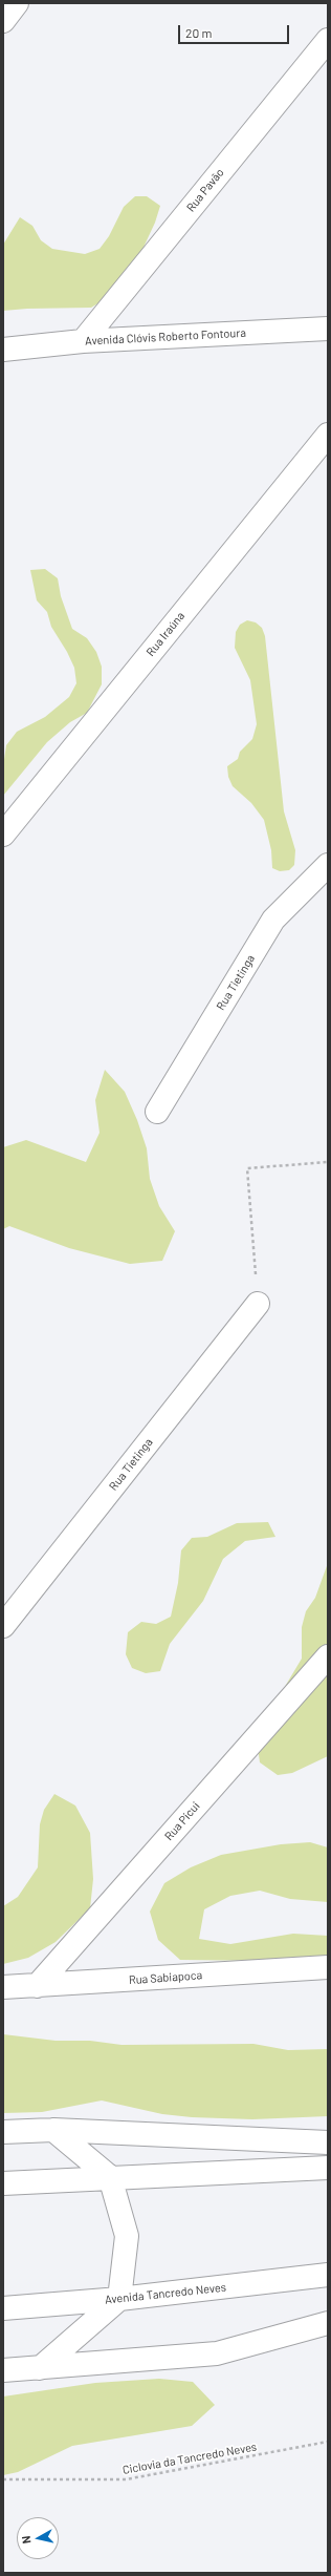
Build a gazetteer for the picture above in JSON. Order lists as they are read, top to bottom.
{
  "streets": {
    "street": [
      "Rua Pavão",
      "Avenida Clóvis Roberto Fontoura",
      "Rua Iraúna",
      "Rua Tietinga",
      "Rua Picui",
      "Rua Sabiapoca",
      "Avenida Tancredo Neves"
    ],
    "path": ["Ciclovia da Tancredo Neves"]
  },
  "crossings": [
    ["Rua Pavão", "Avenida Clóvis Roberto Fontoura"],
    ["Rua Picui", "Rua Sabiapoca"]
  ],
  "scale_bar": "20 m",
  "north": "left"
}
